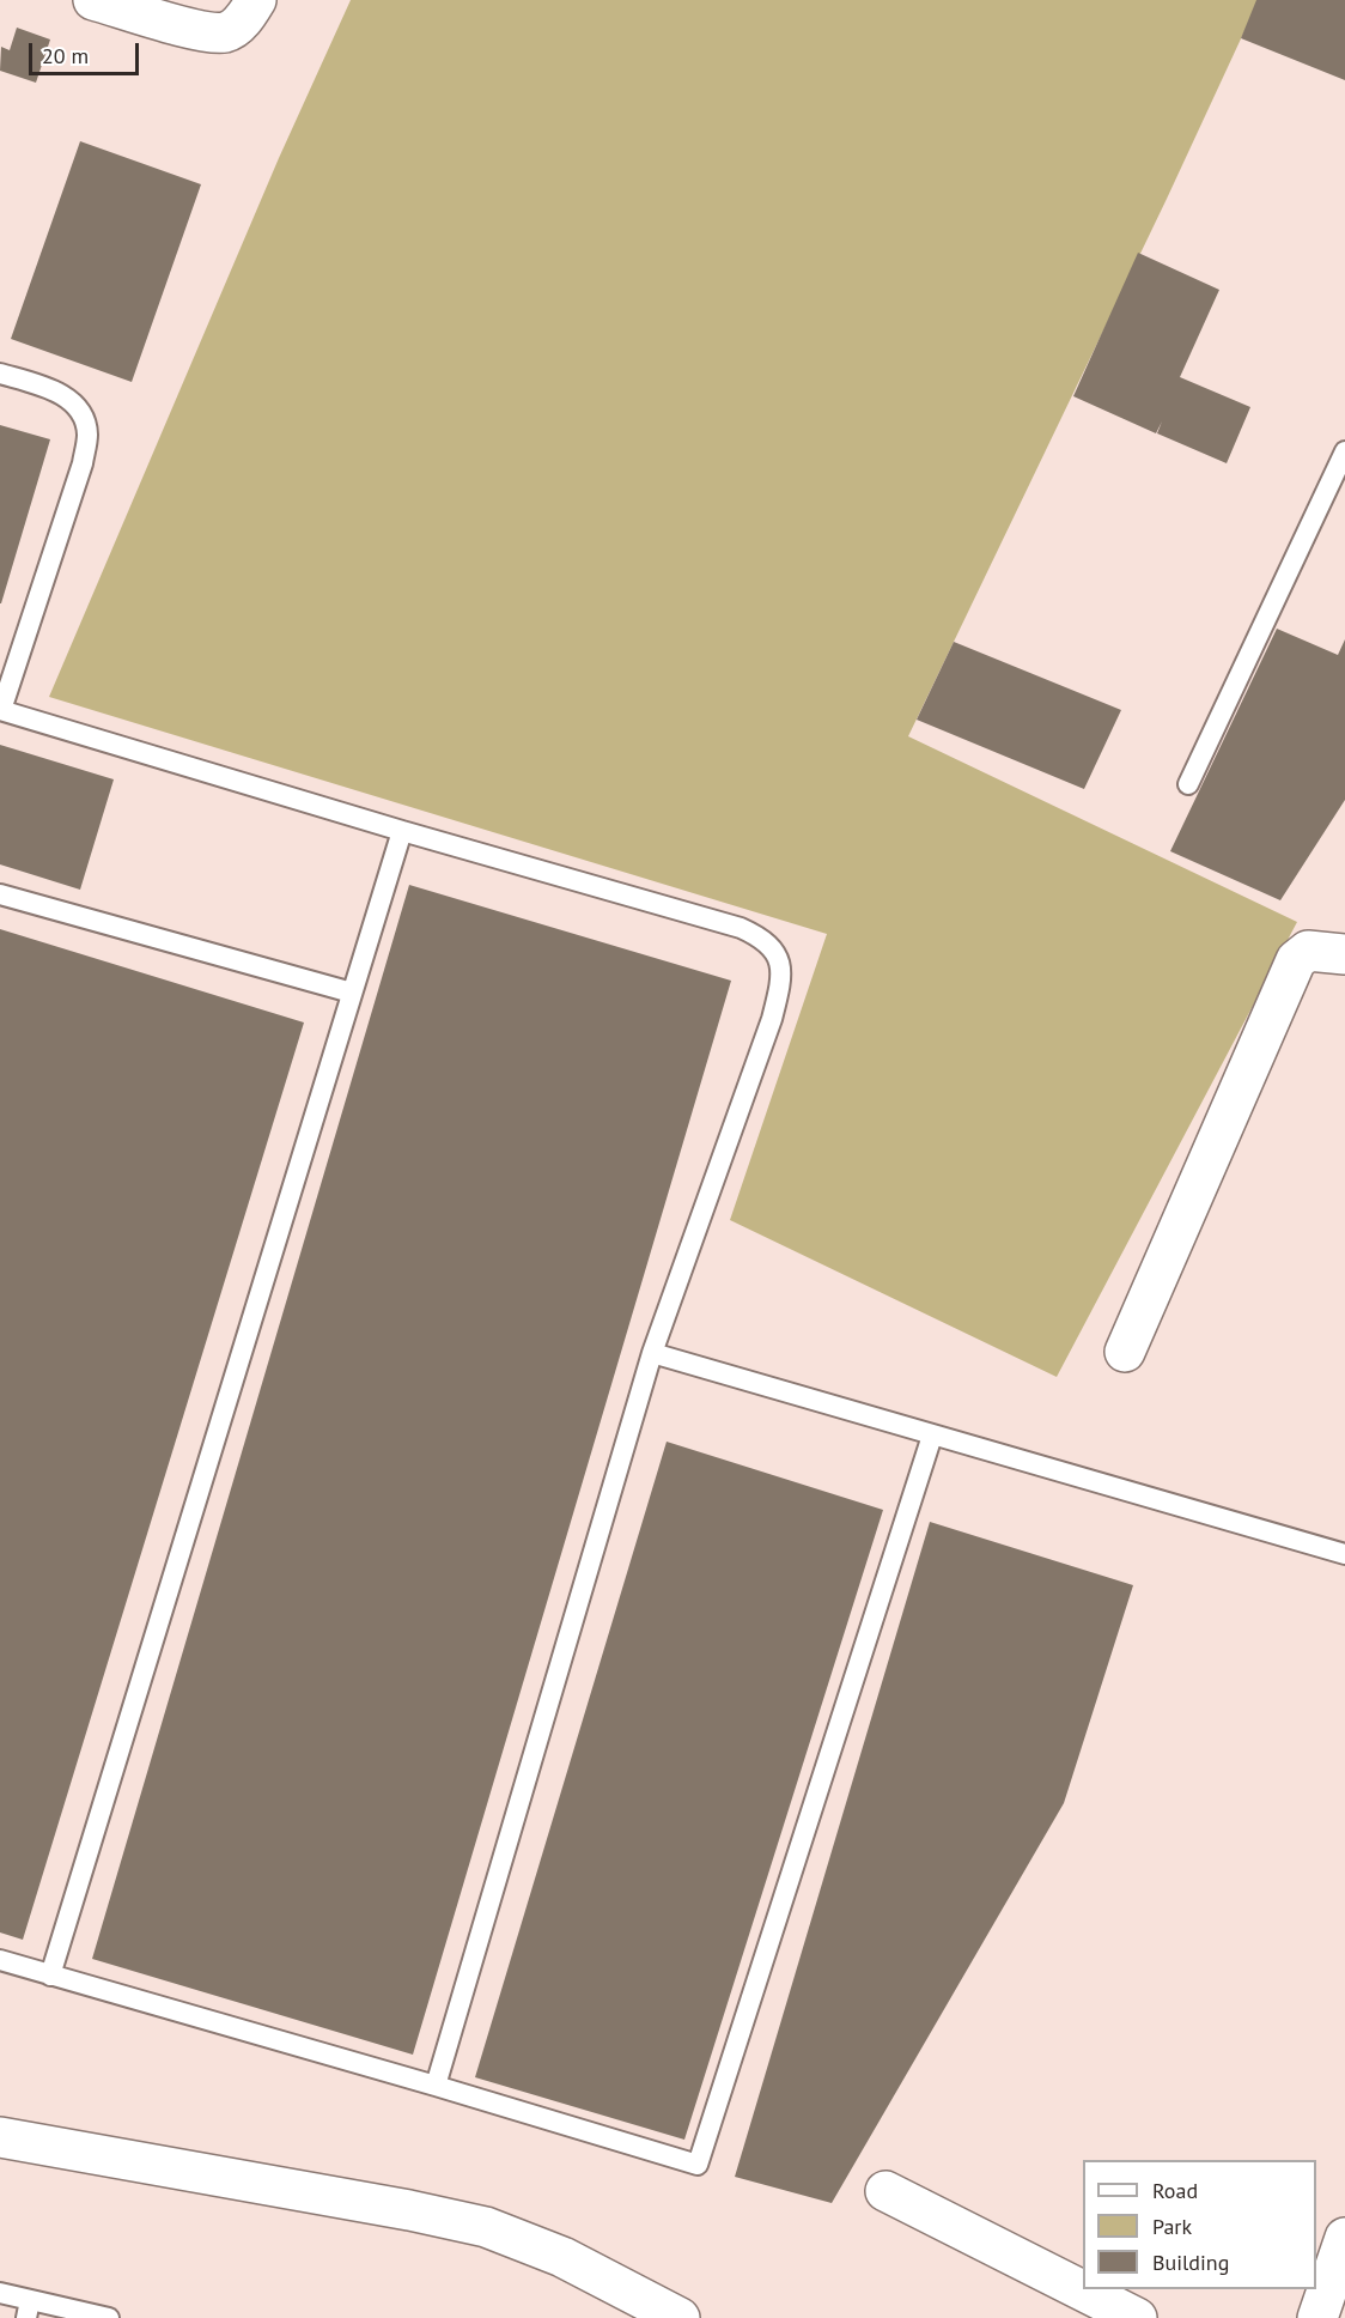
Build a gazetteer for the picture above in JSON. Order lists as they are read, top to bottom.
{
  "legend": ["Road", "Park", "Building"],
  "scale_bar": "20 m"
}
